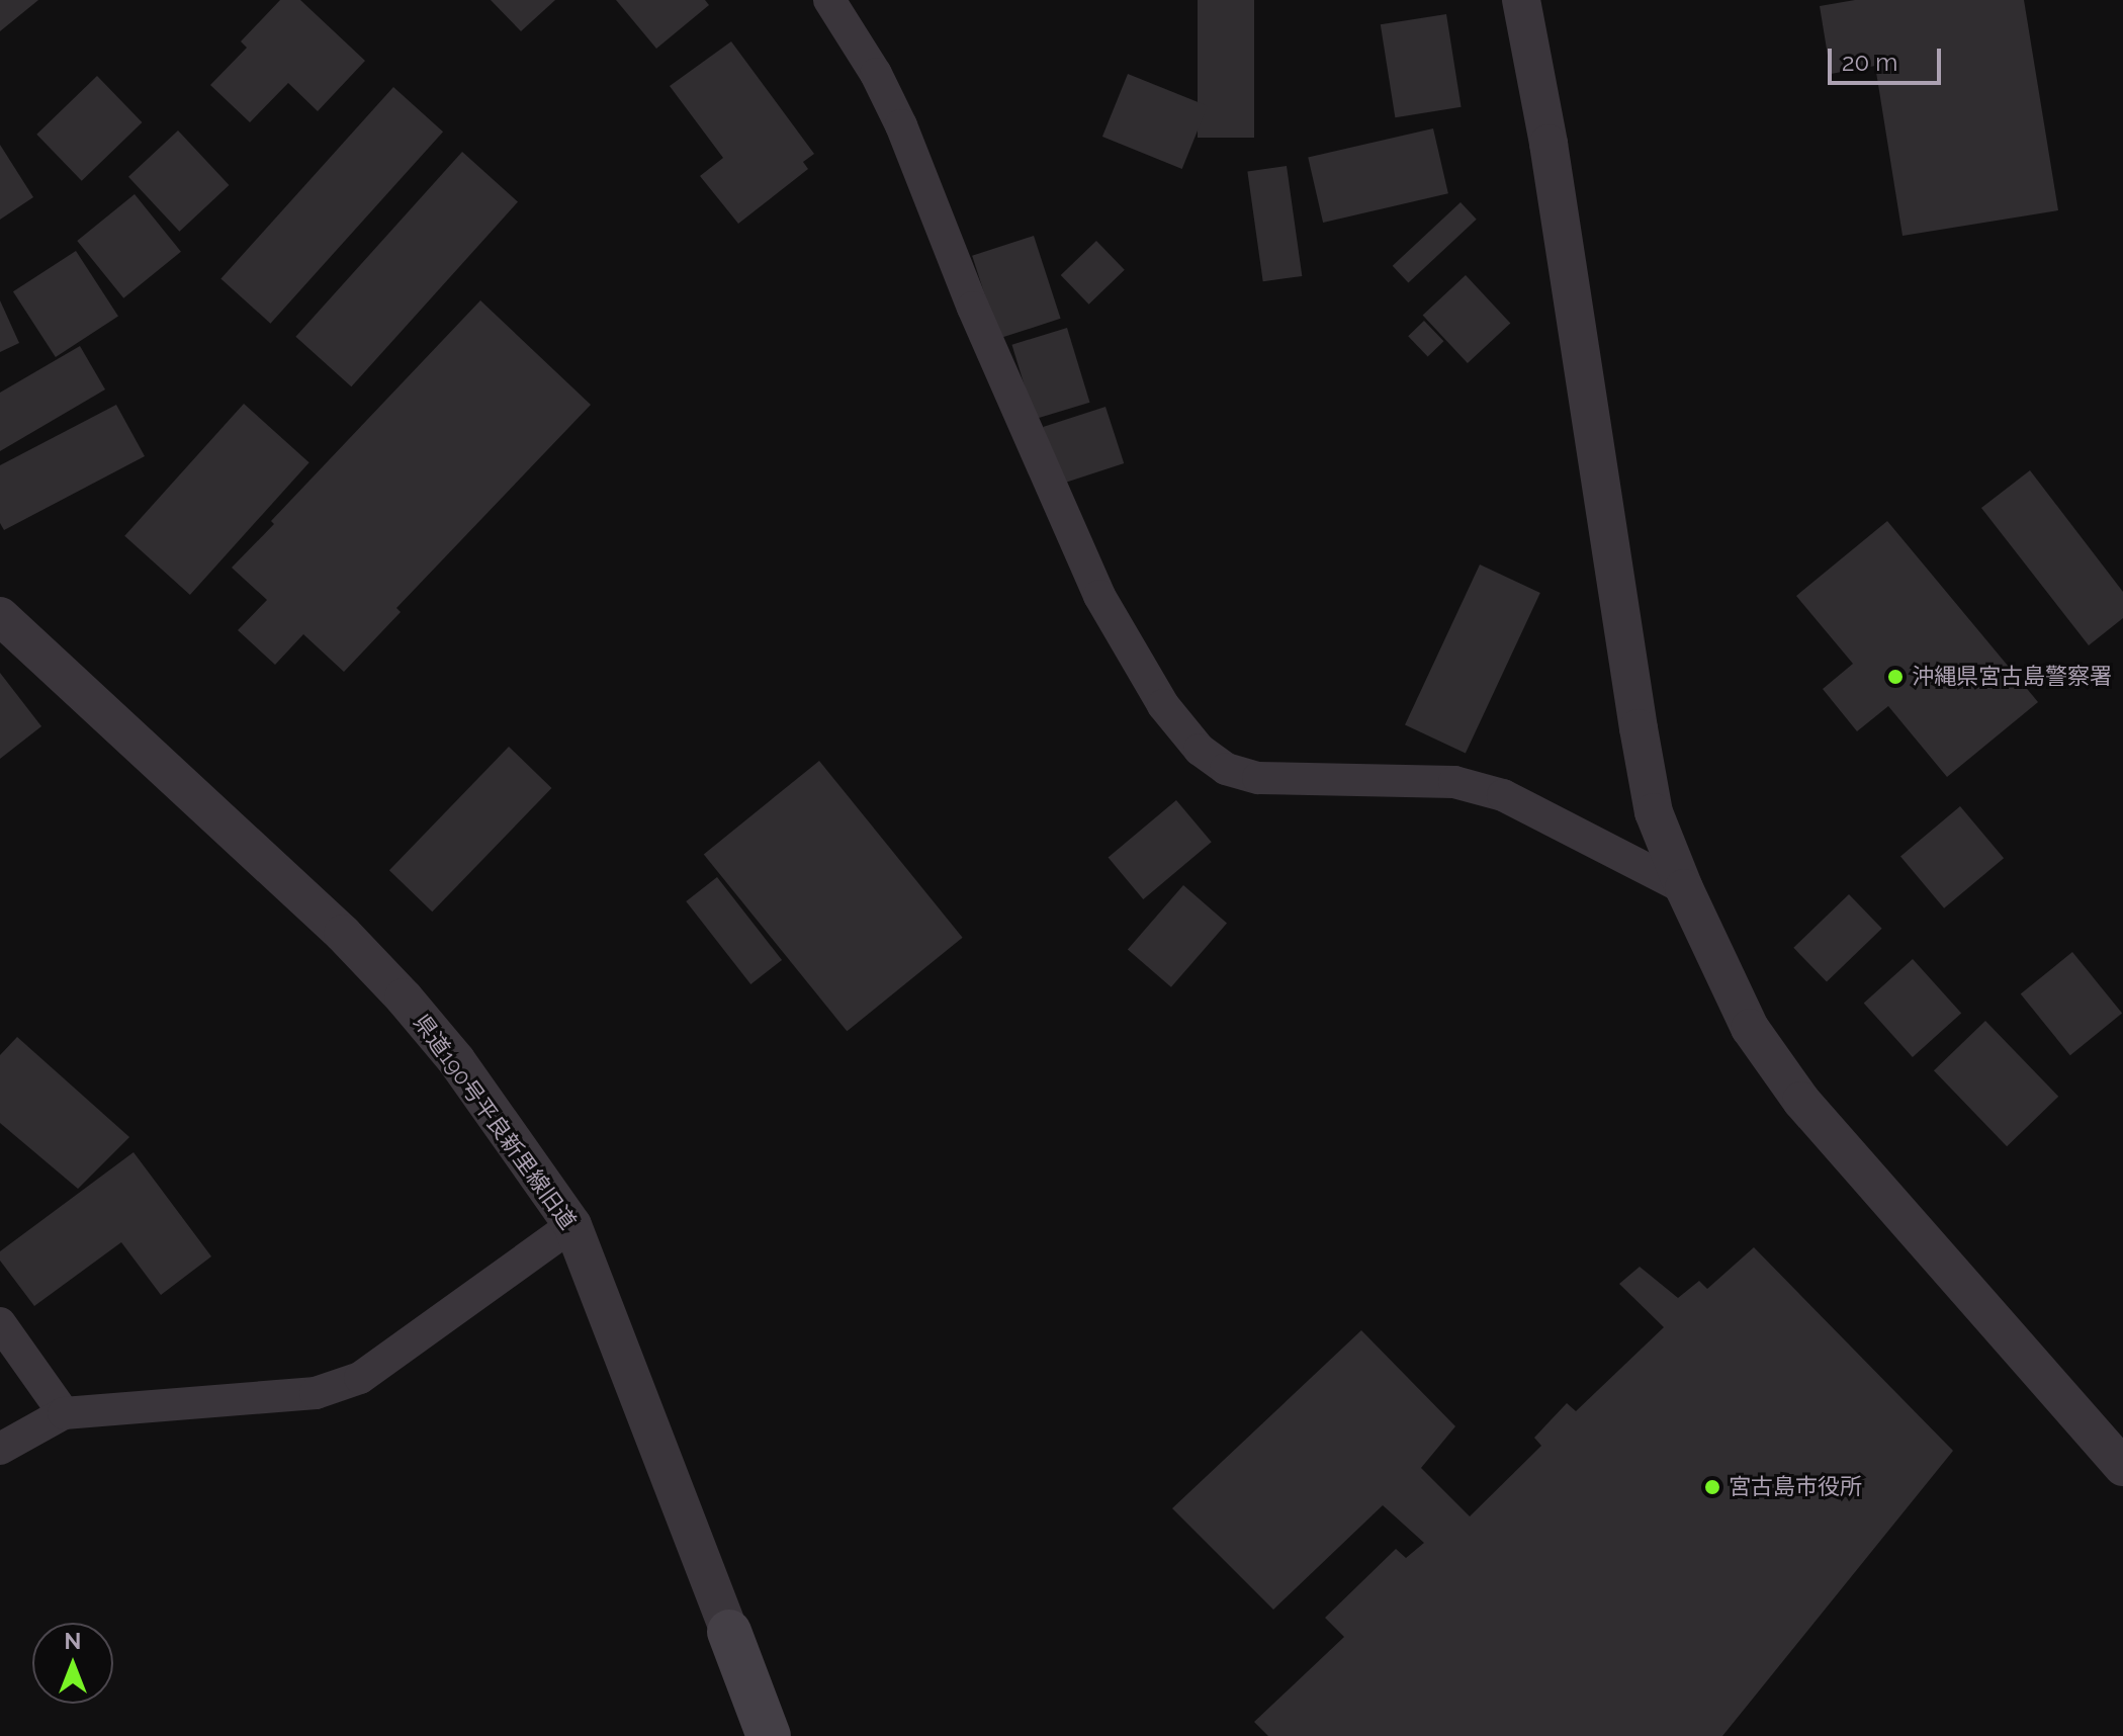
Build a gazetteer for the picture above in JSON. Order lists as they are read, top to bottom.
{
  "streets": {
    "street": ["県道190号平良新里線旧道"]
  },
  "places": ["沖縄県宮古島警察署", "宮古島市役所"],
  "scale_bar": "20 m",
  "north": "top"
}
